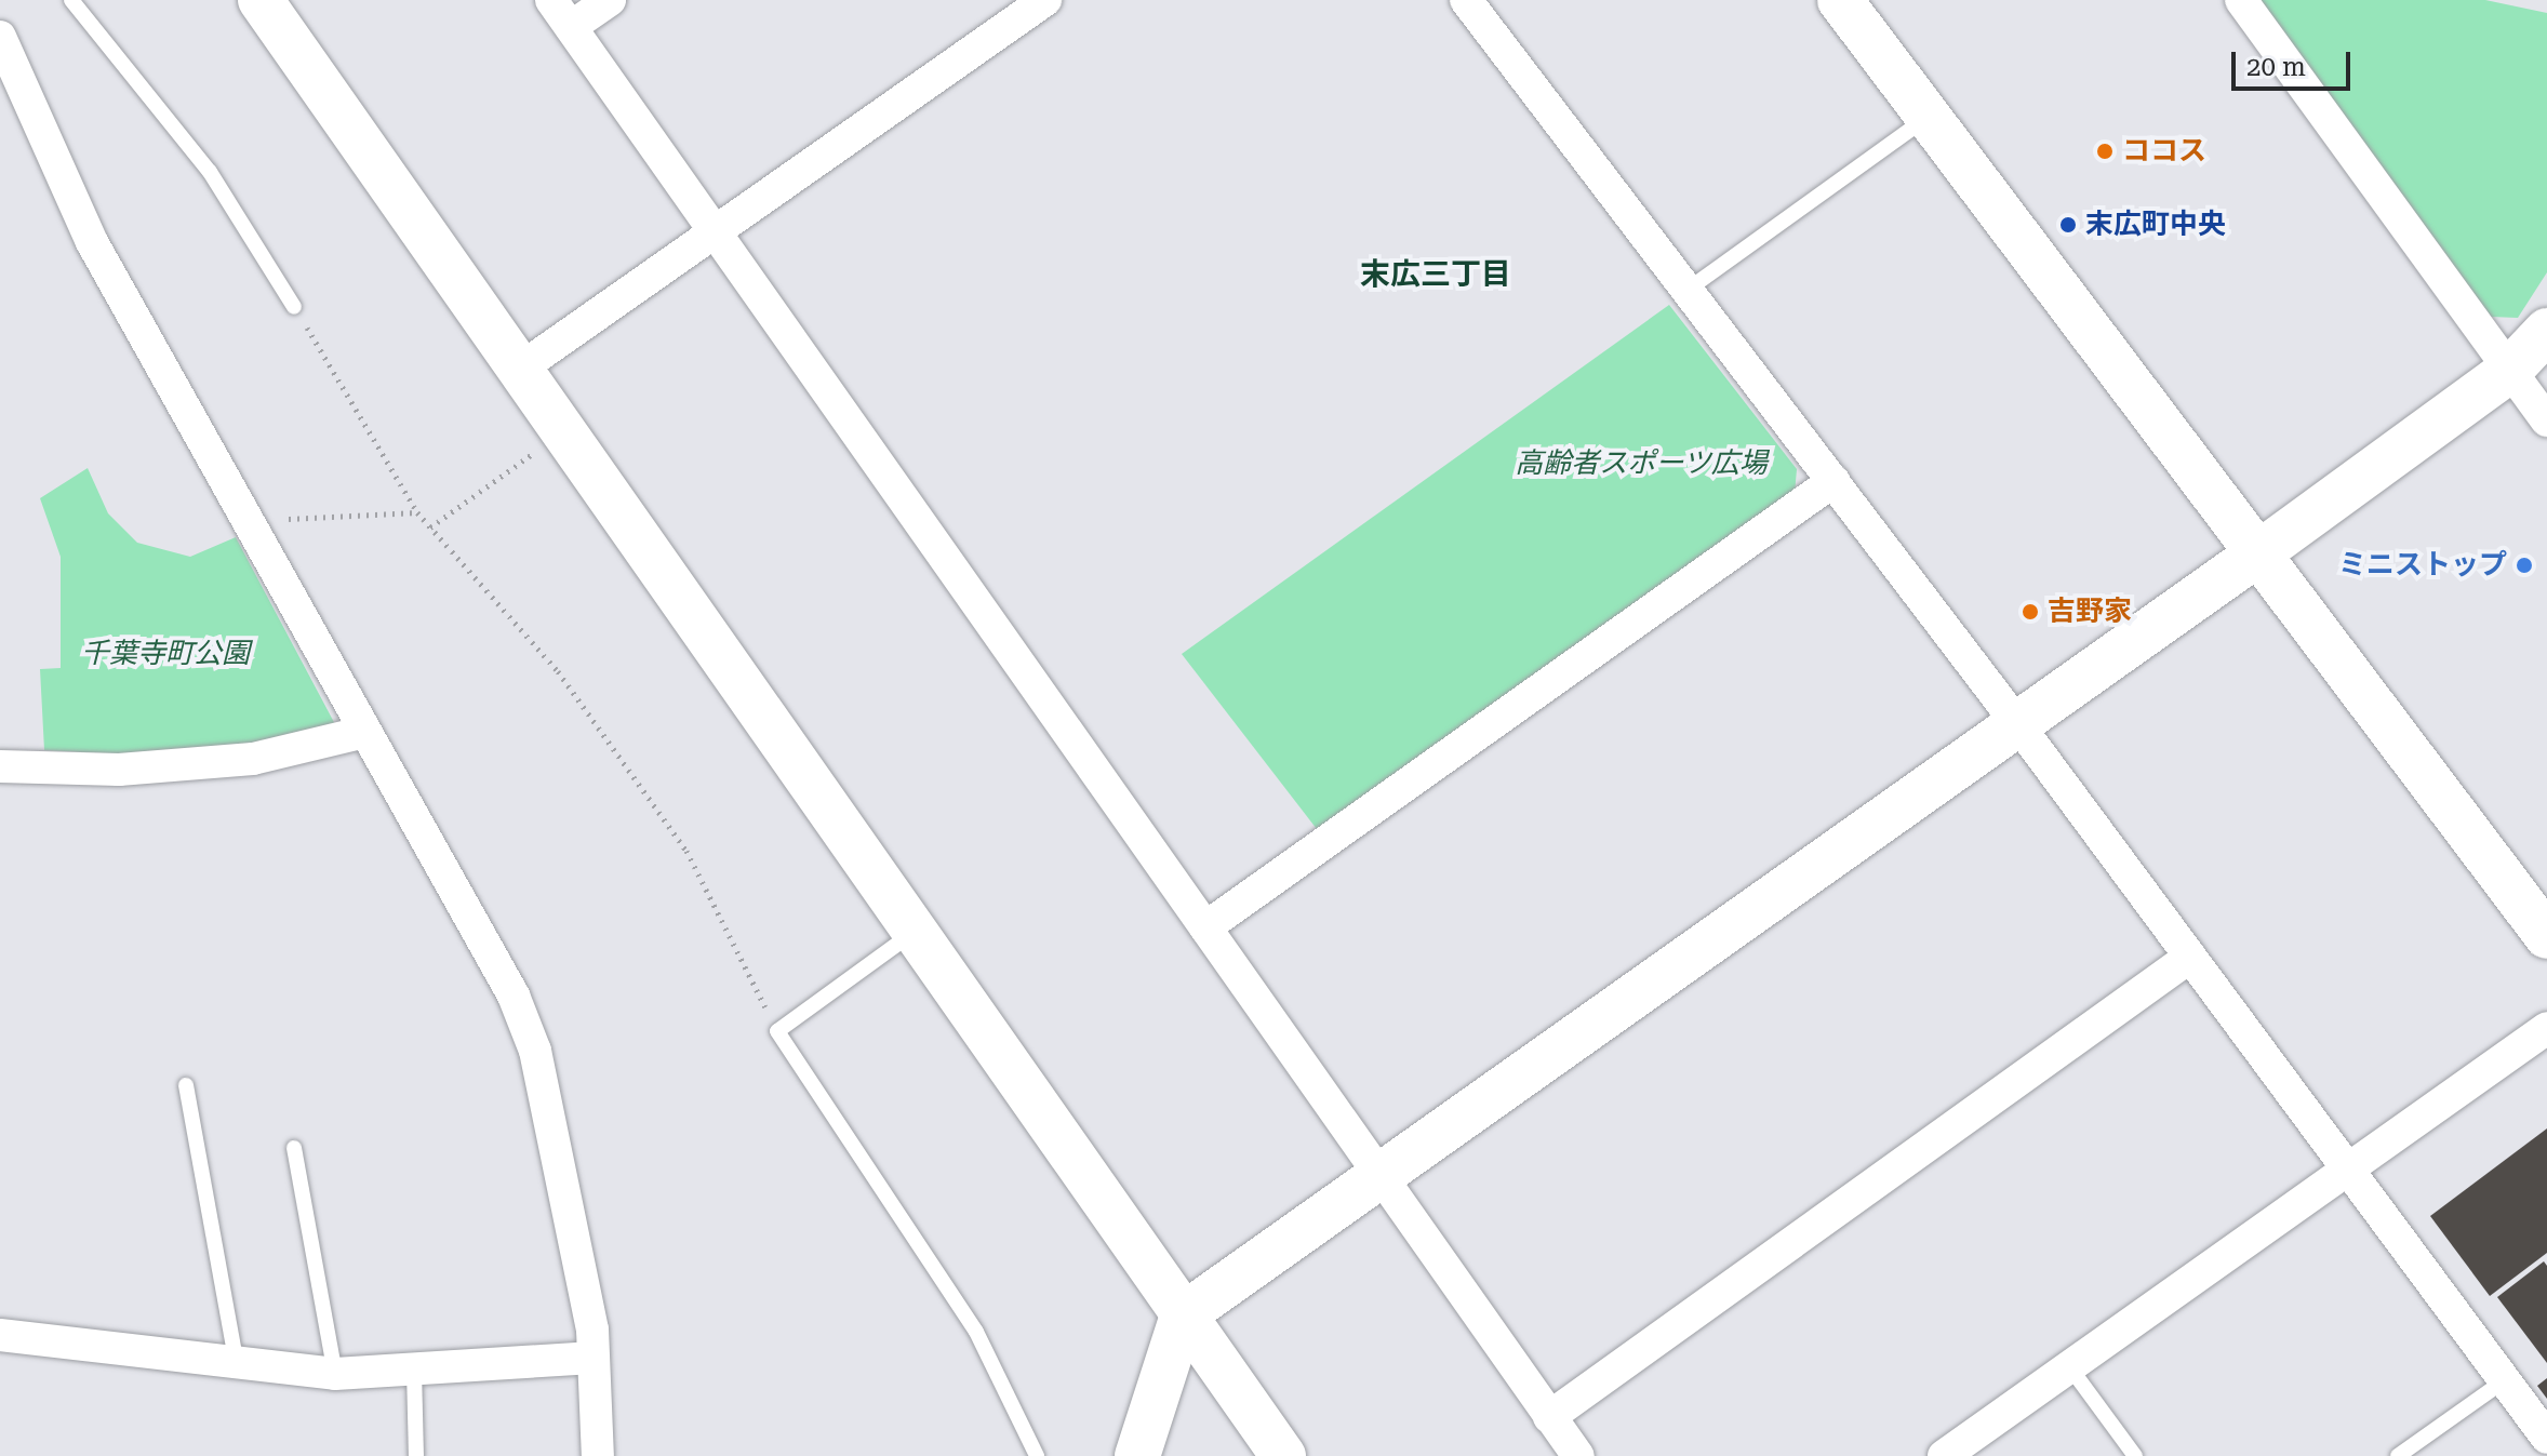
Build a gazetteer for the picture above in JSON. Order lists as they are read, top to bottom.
{
  "districts": ["末広三丁目"],
  "parks": ["高齢者スポーツ広場", "千葉寺町公園"],
  "places": [
    "ココス",
    "末広町中央",
    "ミニストップ",
    "吉野家"
  ],
  "scale_bar": "20 m"
}
